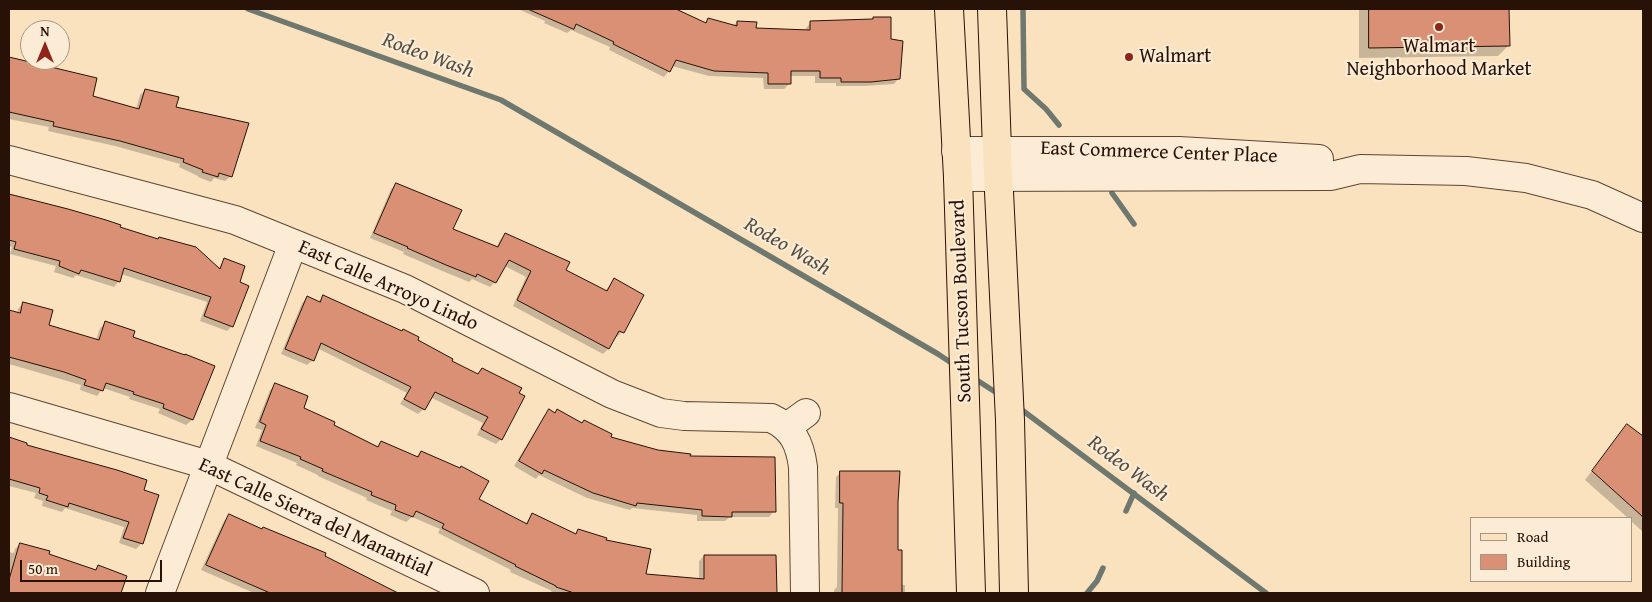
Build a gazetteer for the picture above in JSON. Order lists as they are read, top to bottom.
{
  "streets": {
    "main road": ["South Tucson Boulevard"],
    "street": ["East Commerce Center Place", "East Calle Arroyo Lindo", "East Calle Sierra del Manantial"]
  },
  "crossings": [
    ["East Commerce Center Place", "South Tucson Boulevard"]
  ],
  "water": ["Rodeo Wash"],
  "places": ["Walmart Neighborhood Market", "Walmart"],
  "legend": ["Road", "Building"],
  "scale_bar": "50 m",
  "north": "top"
}
